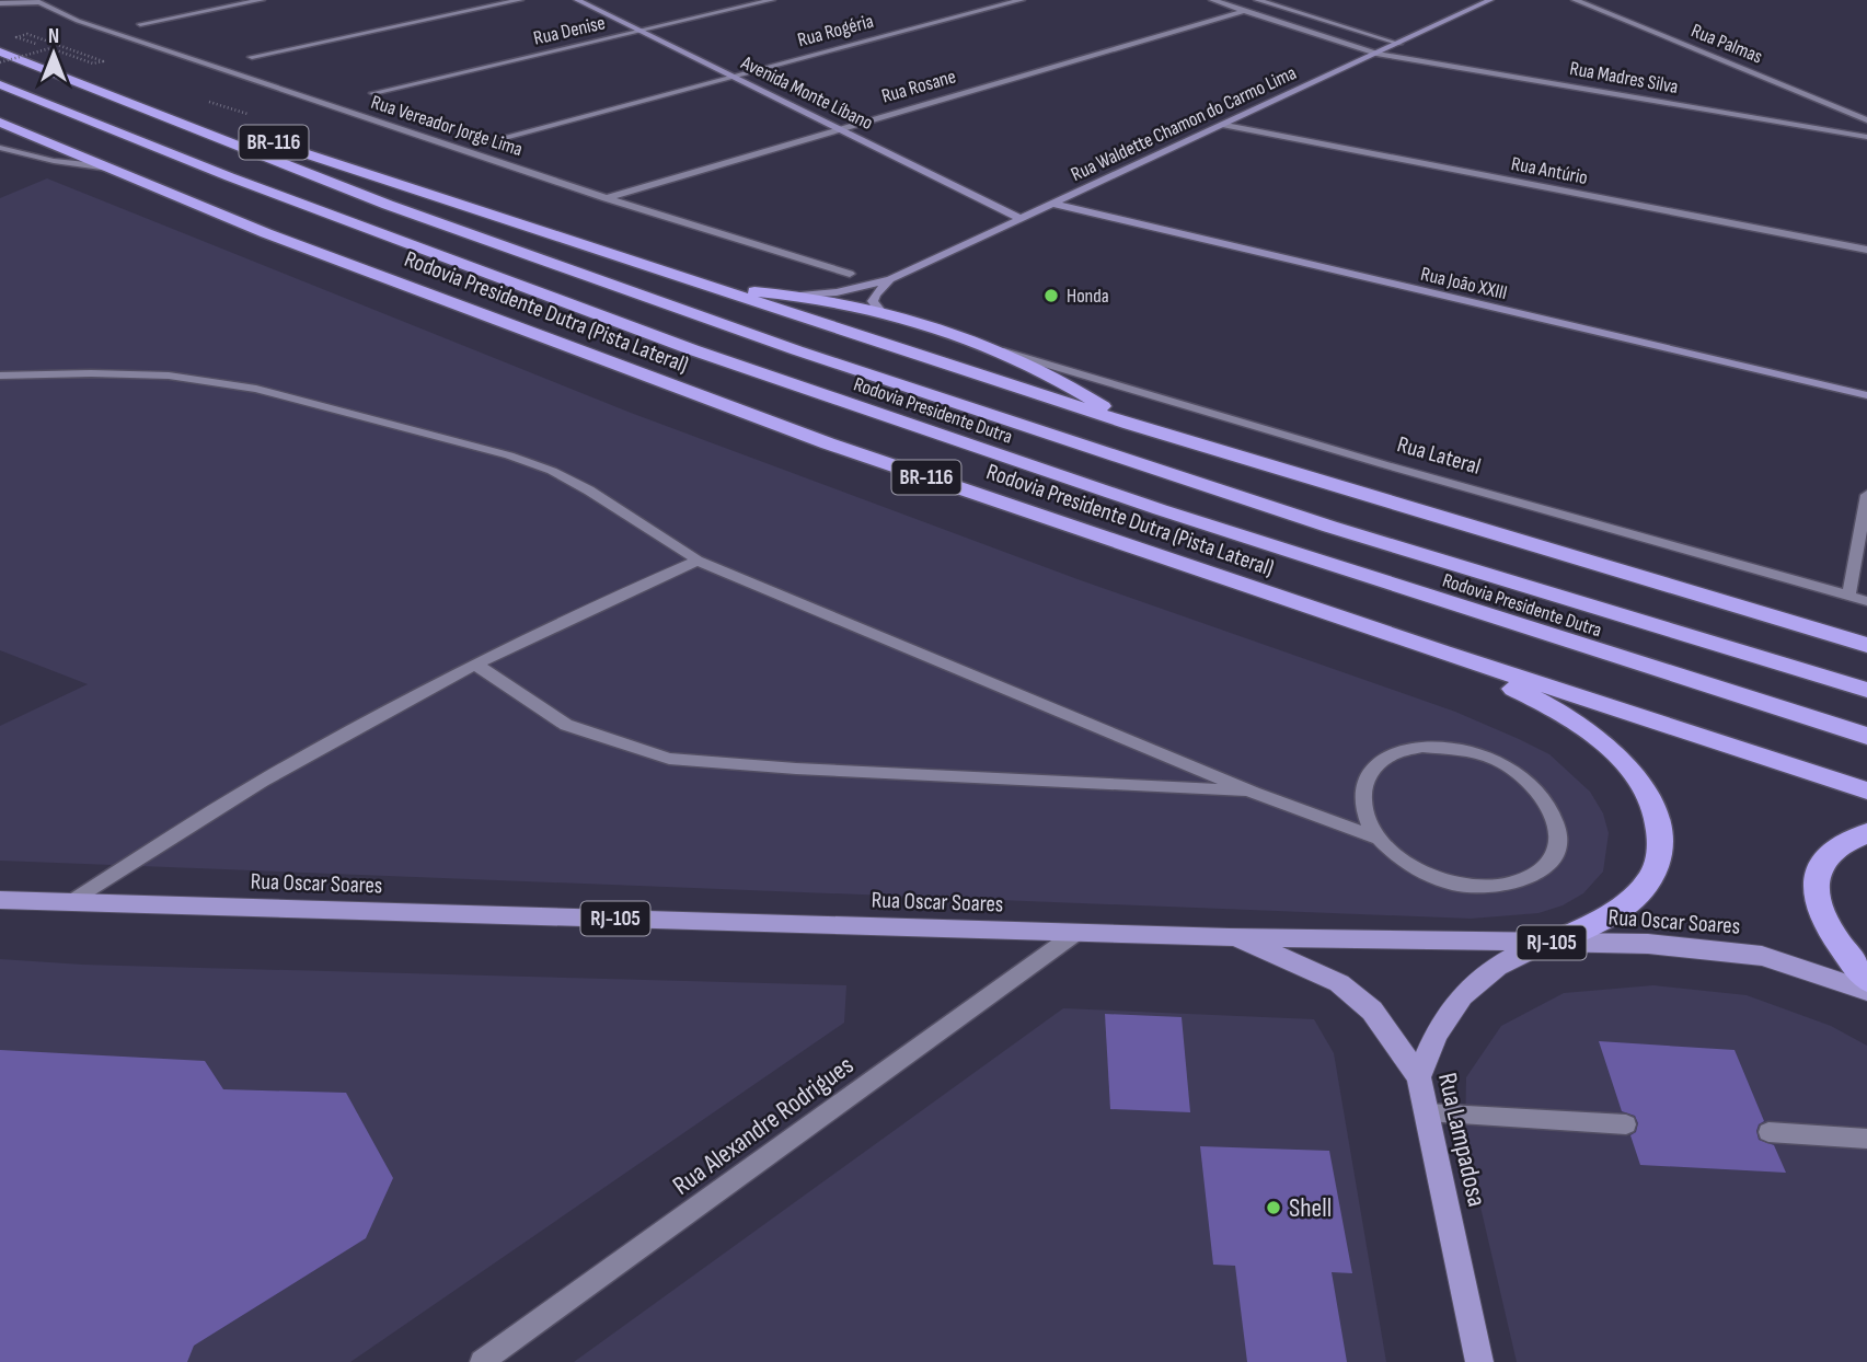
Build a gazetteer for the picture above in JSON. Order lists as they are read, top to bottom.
{
  "streets": {
    "highway": ["BR-116", "Rodovia Presidente Dutra (Pista Lateral)", "Rodovia Presidente Dutra"],
    "main road": ["Rua Oscar Soares", "RJ-105", "Rua Lampadosa"],
    "street": [
      "Rua Denise",
      "Rua Rogéria",
      "Rua Palmas",
      "Rua Madres Silva",
      "Rua Rosane",
      "Avenida Monte Líbano",
      "Rua Waldette Chamon do Carmo Lima",
      "Rua Vereador Jorge Lima",
      "Rua Antúrio",
      "Rua João XXIII",
      "Rua Lateral",
      "Rua Alexandre Rodrigues"
    ]
  },
  "crossings": [
    ["Rua Denise", "Avenida Monte Líbano"],
    ["Rua Rogéria", "Avenida Monte Líbano"],
    ["Rua Madres Silva", "Rua Rosane"],
    ["Rua Madres Silva", "Rua Waldette Chamon do Carmo Lima"],
    ["Rua Rosane", "Avenida Monte Líbano"],
    ["Rua Rosane", "Rua Vereador Jorge Lima"],
    ["Avenida Monte Líbano", "Rua Waldette Chamon do Carmo Lima"],
    ["Rua Waldette Chamon do Carmo Lima", "Rua Antúrio"],
    ["Rua Waldette Chamon do Carmo Lima", "Rua João XXIII"],
    ["BR-116", "Rodovia Presidente Dutra"],
    ["Rua Oscar Soares", "Rua Alexandre Rodrigues"],
    ["Rua Oscar Soares", "Rua Lampadosa"]
  ],
  "places": ["Honda", "Shell"],
  "north": "top"
}
